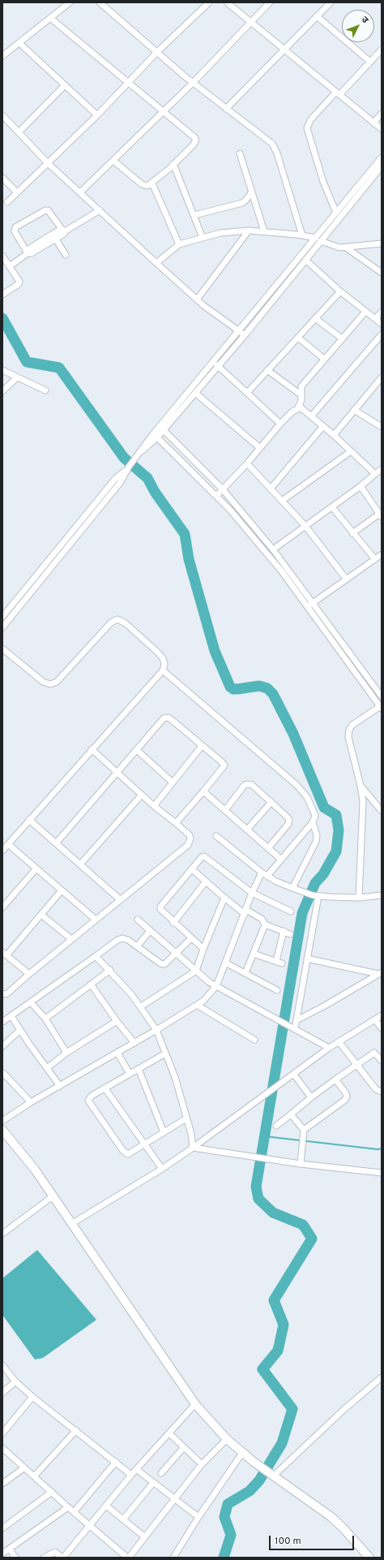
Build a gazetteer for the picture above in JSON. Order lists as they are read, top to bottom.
{
  "scale_bar": "100 m",
  "north": "top right"
}
